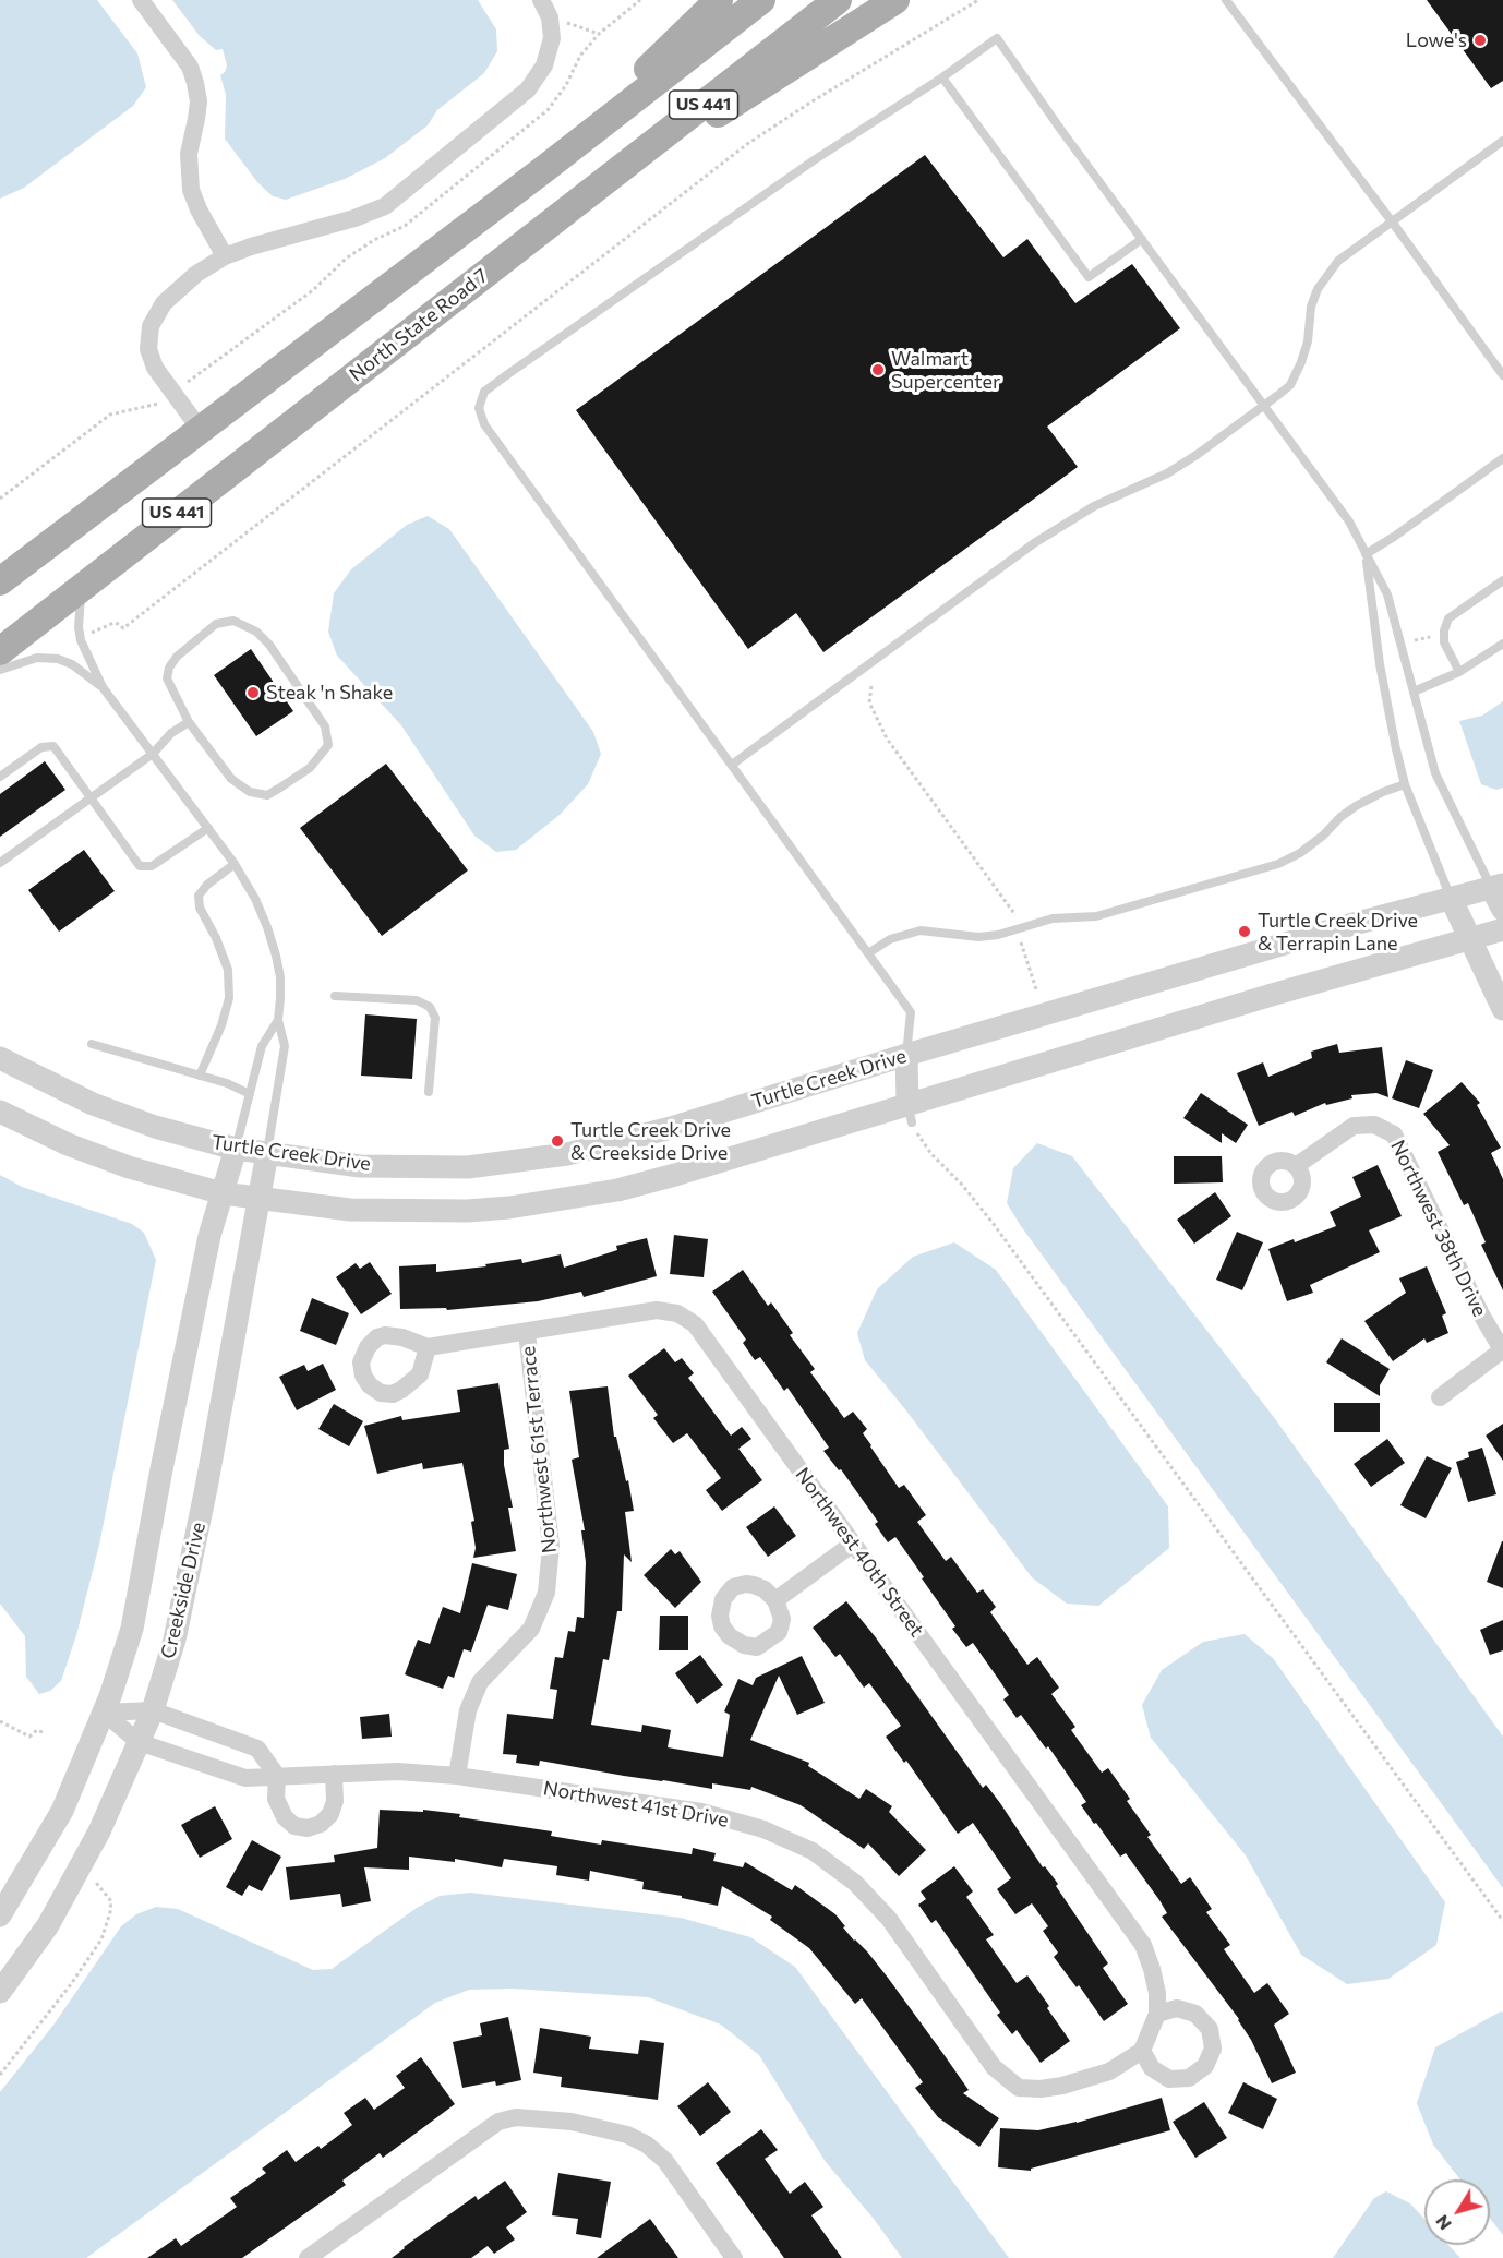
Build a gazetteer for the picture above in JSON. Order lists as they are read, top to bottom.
{
  "streets": {
    "main road": ["US 441", "North State Road 7"],
    "street": [
      "Turtle Creek Drive",
      "Northwest 38th Drive",
      "Northwest 61st Terrace",
      "Northwest 40th Street",
      "Creekside Drive",
      "Northwest 41st Drive"
    ]
  },
  "crossings": [
    ["Turtle Creek Drive", "Creekside Drive"],
    ["Northwest 61st Terrace", "Northwest 40th Street"],
    ["Northwest 61st Terrace", "Northwest 41st Drive"],
    ["Northwest 40th Street", "Northwest 41st Drive"],
    ["Creekside Drive", "Northwest 41st Drive"]
  ],
  "places": [
    "Lowe's",
    "Walmart Supercenter",
    "Steak 'n Shake",
    "Turtle Creek Drive & Terrapin Lane",
    "Turtle Creek Drive & Creekside Drive"
  ],
  "north": "bottom left"
}
